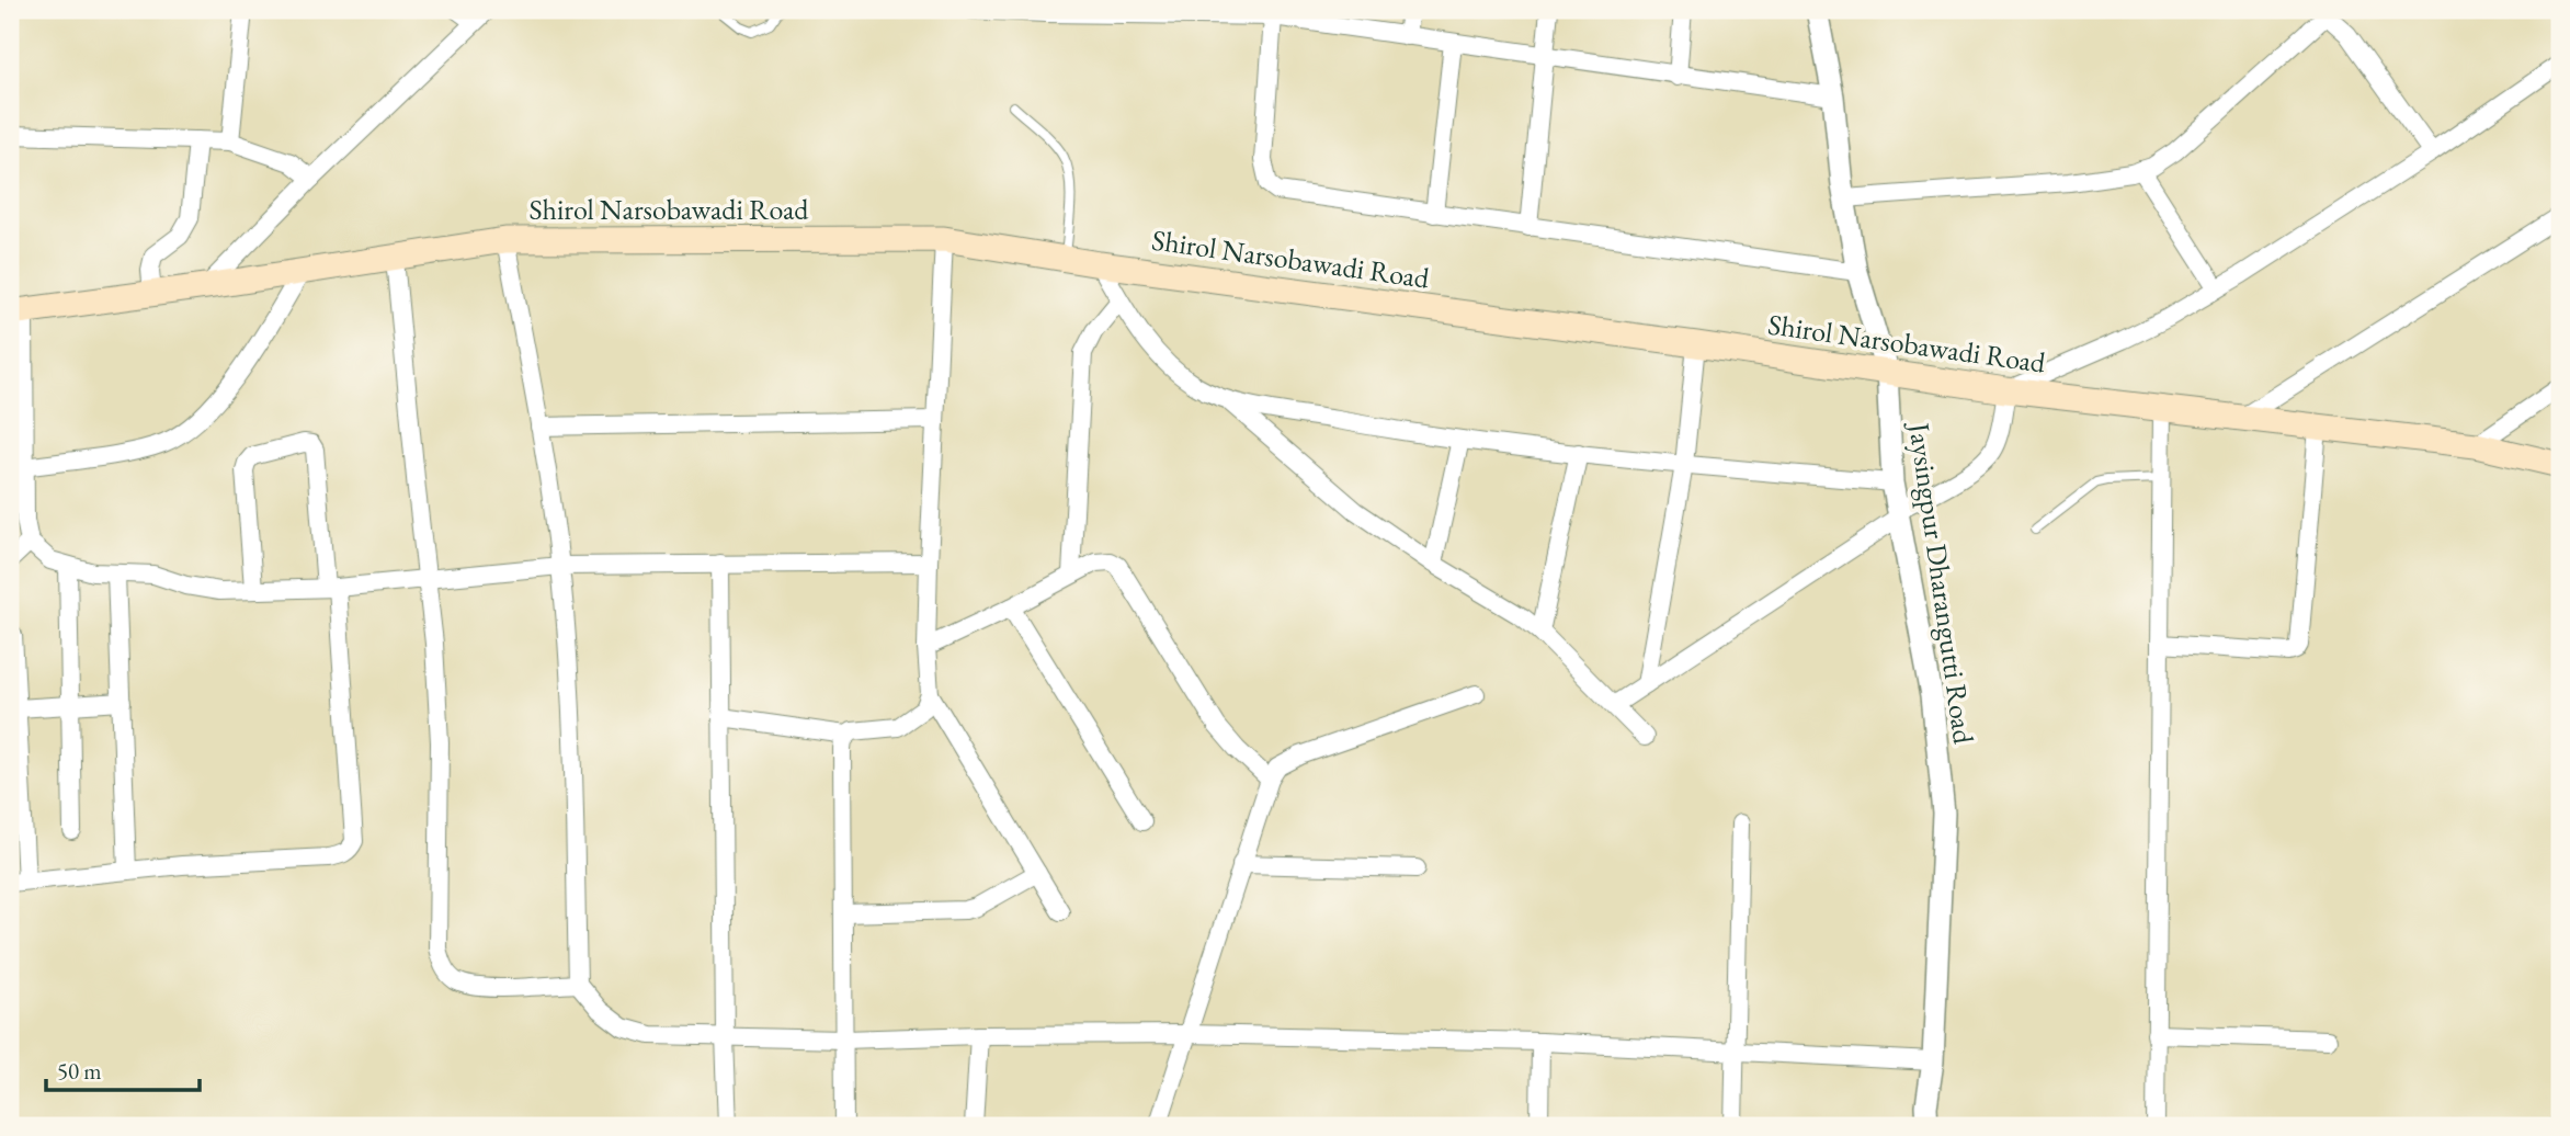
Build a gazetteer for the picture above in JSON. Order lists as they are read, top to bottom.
{
  "streets": {
    "main road": ["Shirol Narsobawadi Road"],
    "street": ["Jaysingpur Dharangutti Road"]
  },
  "crossings": [
    ["Shirol Narsobawadi Road", "Jaysingpur Dharangutti Road"]
  ],
  "scale_bar": "50 m"
}
